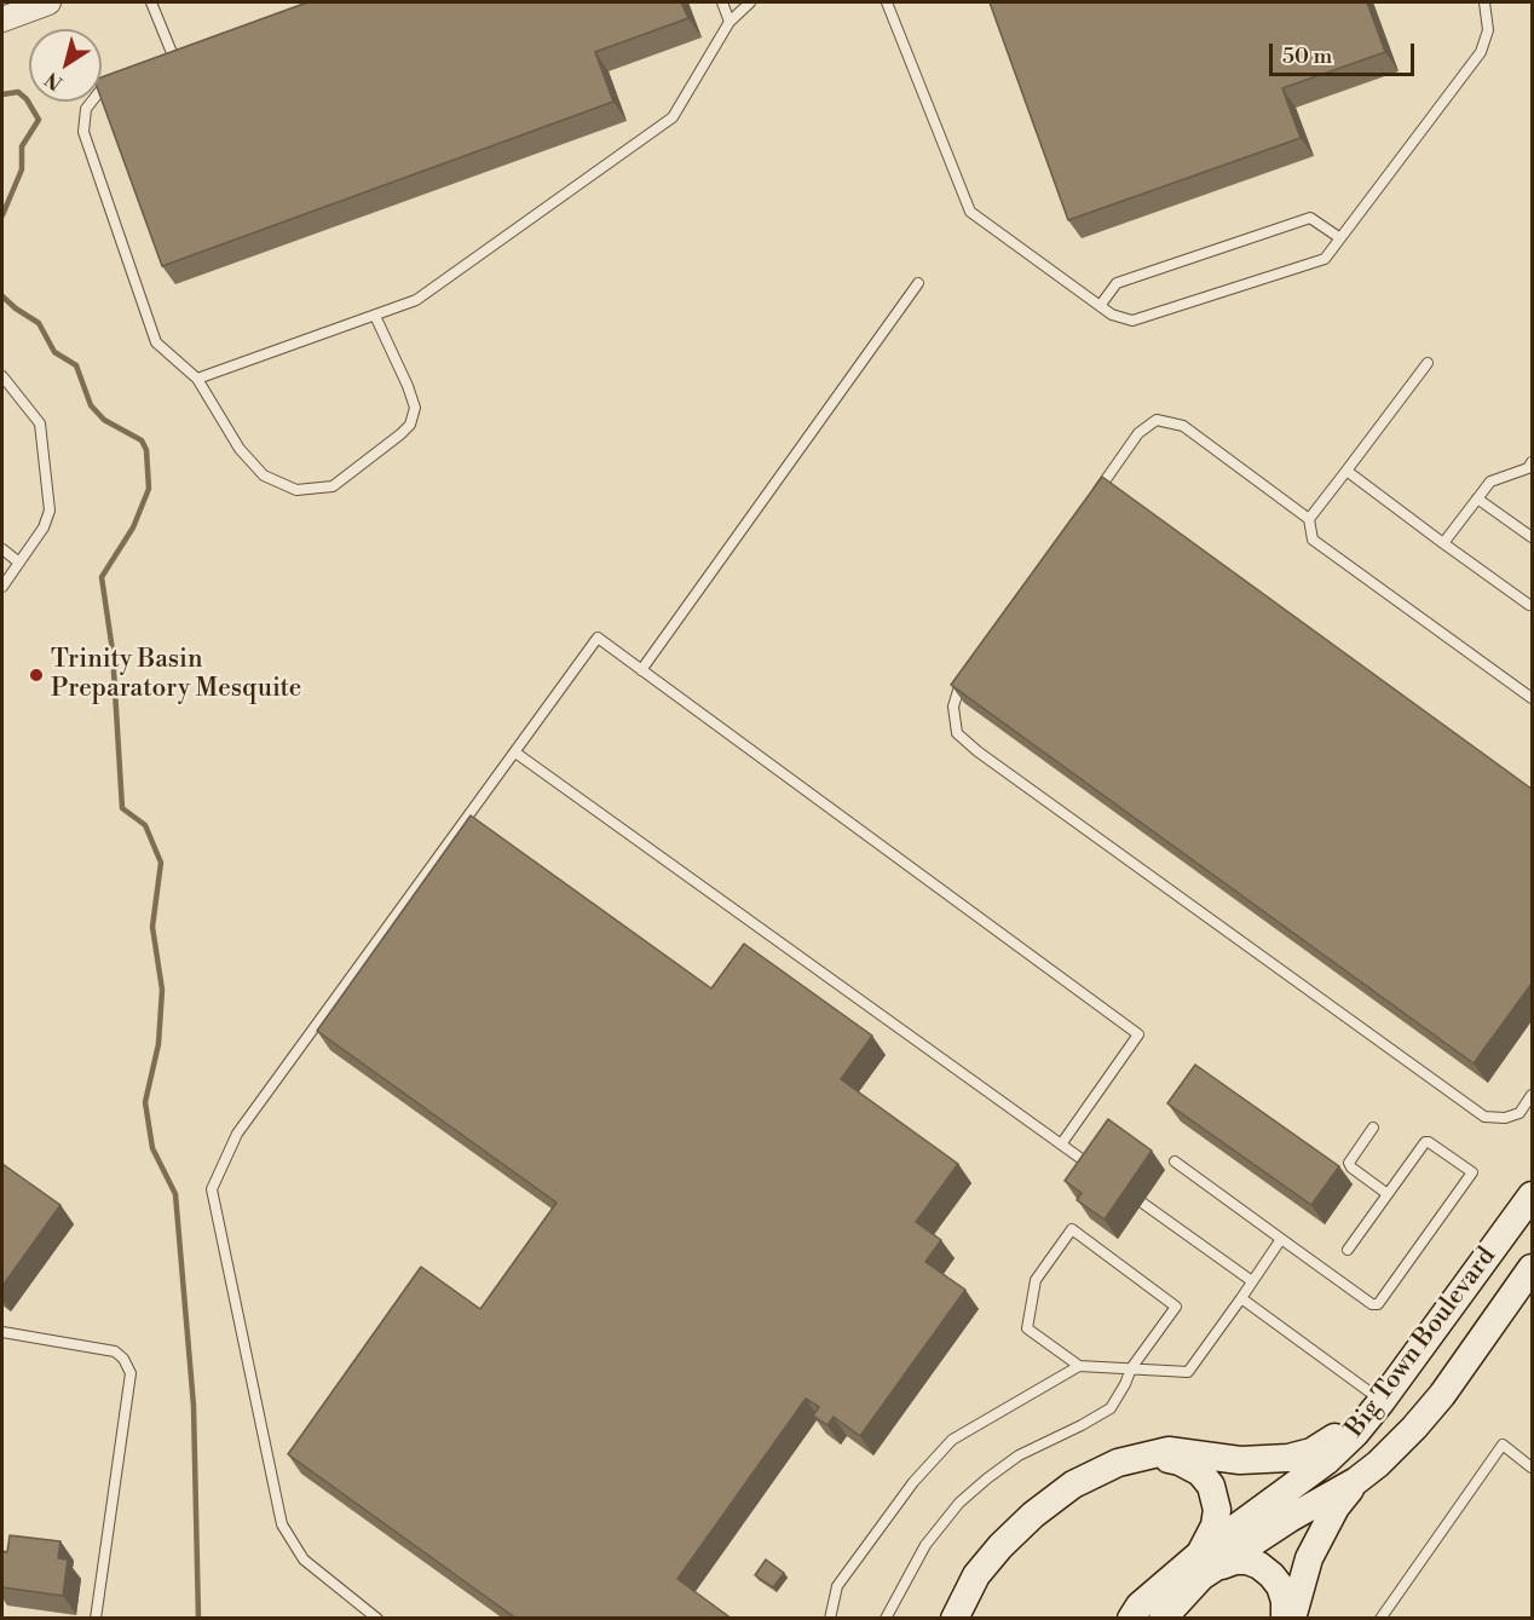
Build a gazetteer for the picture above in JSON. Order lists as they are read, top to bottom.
{
  "streets": {
    "main road": ["Big Town Boulevard"]
  },
  "places": ["Trinity Basin Preparatory Mesquite"],
  "scale_bar": "50 m",
  "north": "bottom left"
}
